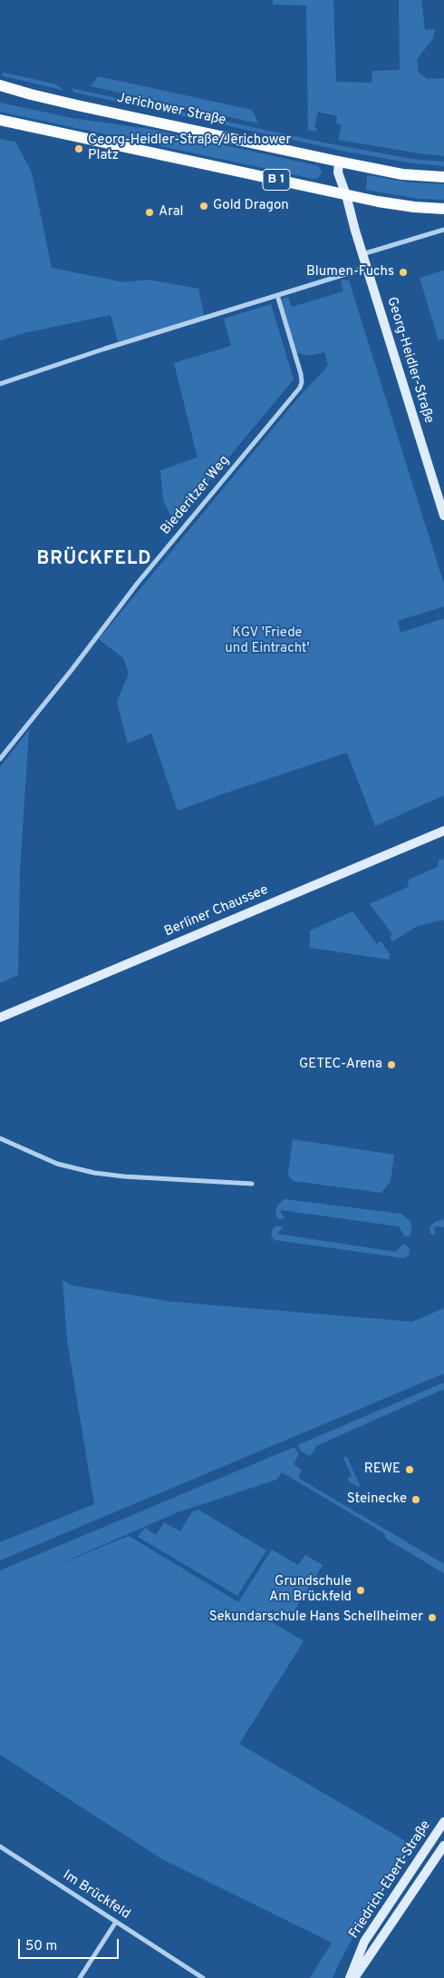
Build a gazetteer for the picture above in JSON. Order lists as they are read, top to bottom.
{
  "streets": {
    "main road": ["Jerichower Straße", "B 1"],
    "street": [
      "Georg-Heidler-Straße",
      "Biederitzer Weg",
      "Berliner Chaussee",
      "Friedrich-Ebert-Straße",
      "Im Brückfeld"
    ]
  },
  "crossings": [
    ["Jerichower Straße", "Georg-Heidler-Straße"],
    ["B 1", "Georg-Heidler-Straße"]
  ],
  "districts": ["BRÜCKFELD"],
  "parks": ["KGV 'Friede und Eintracht'"],
  "places": [
    "Georg-Heidler-Straße/Jerichower Platz",
    "Gold Dragon",
    "Aral",
    "Blumen-Fuchs",
    "GETEC-Arena",
    "REWE",
    "Steinecke",
    "Grundschule Am Brückfeld",
    "Sekundarschule Hans Schellheimer"
  ],
  "scale_bar": "50 m"
}
